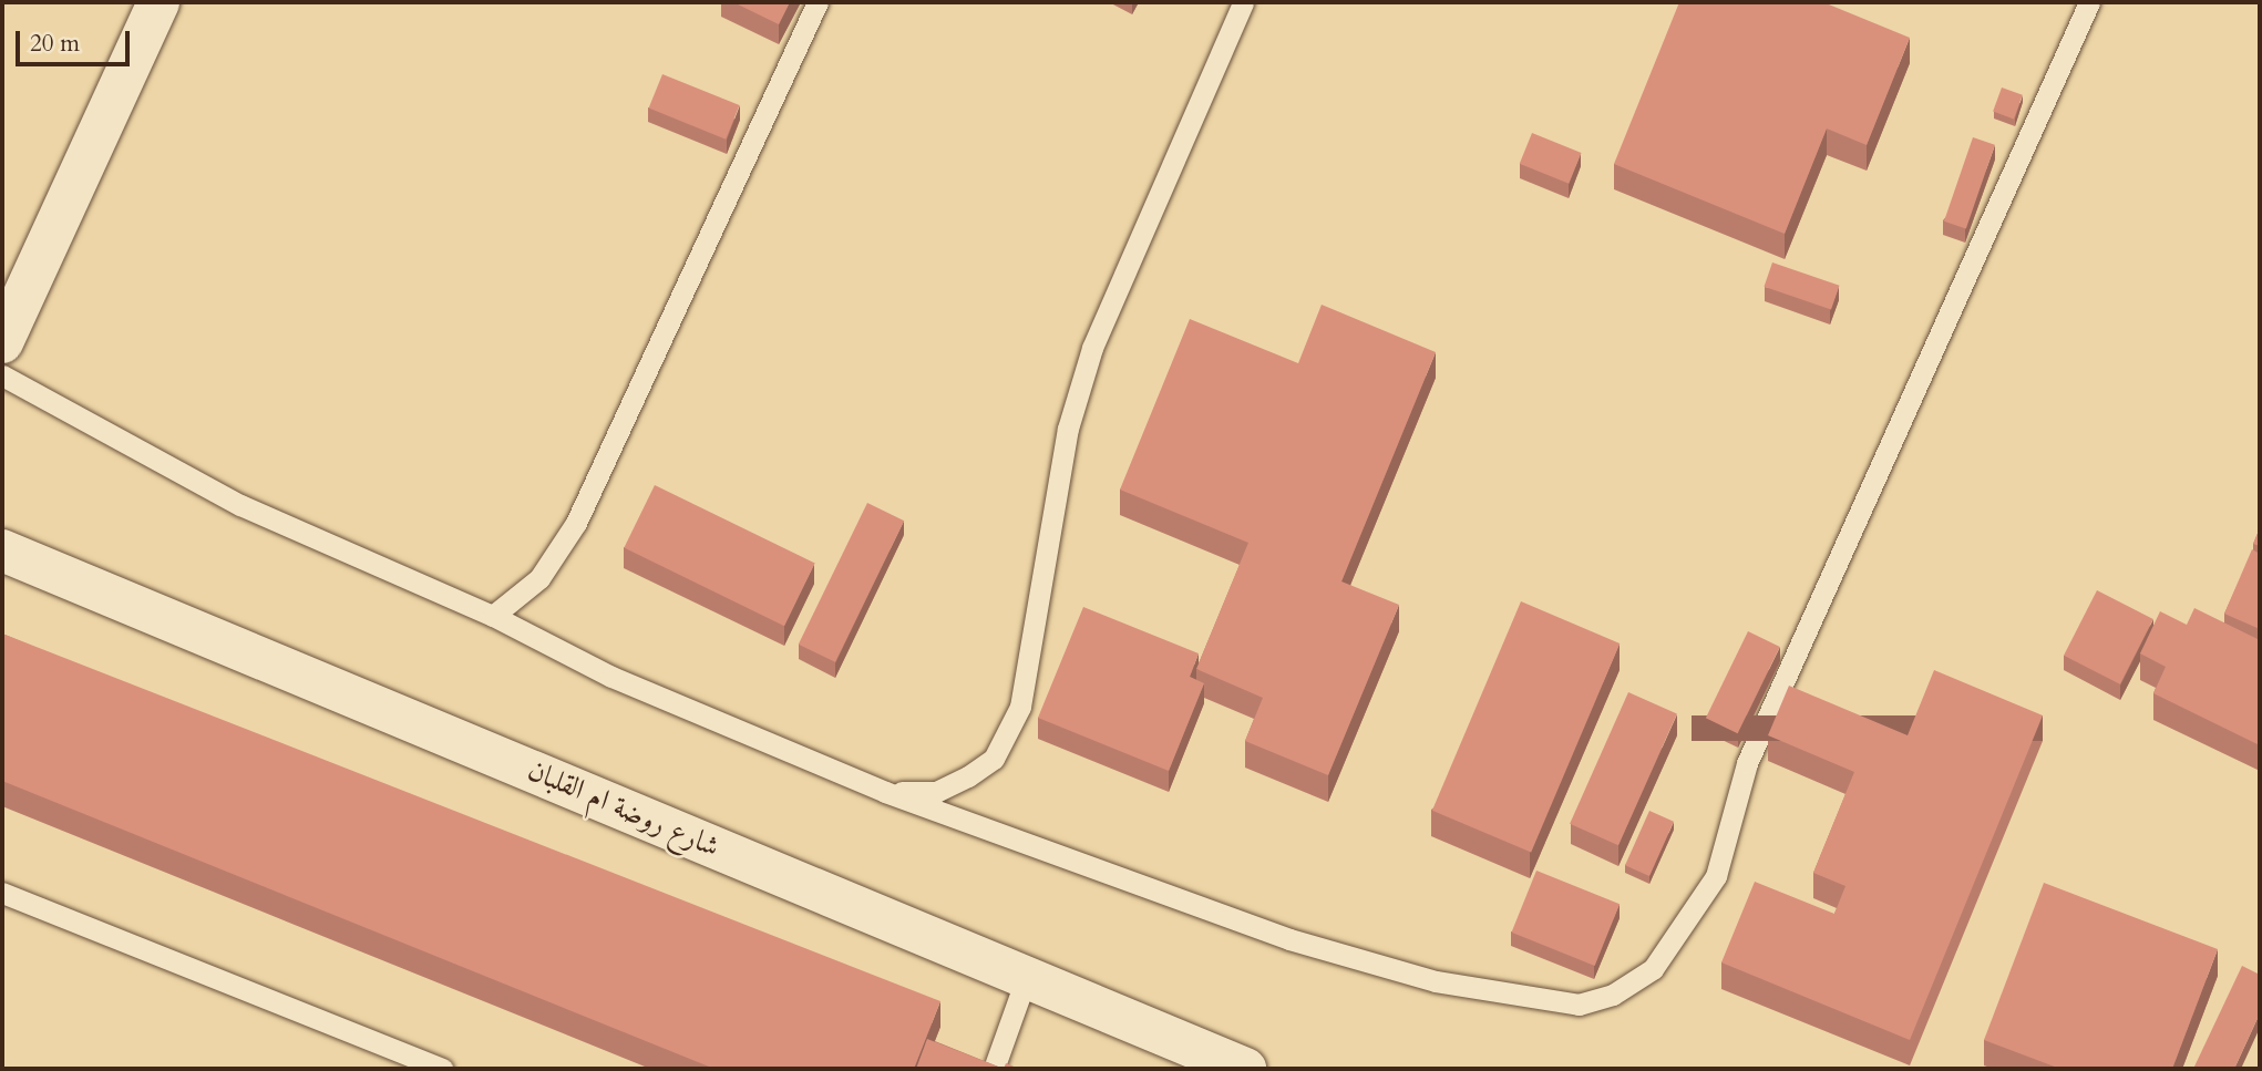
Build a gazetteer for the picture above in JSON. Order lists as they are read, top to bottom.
{
  "streets": {
    "street": ["شارع روضة ام القلبان"]
  },
  "scale_bar": "20 m"
}
